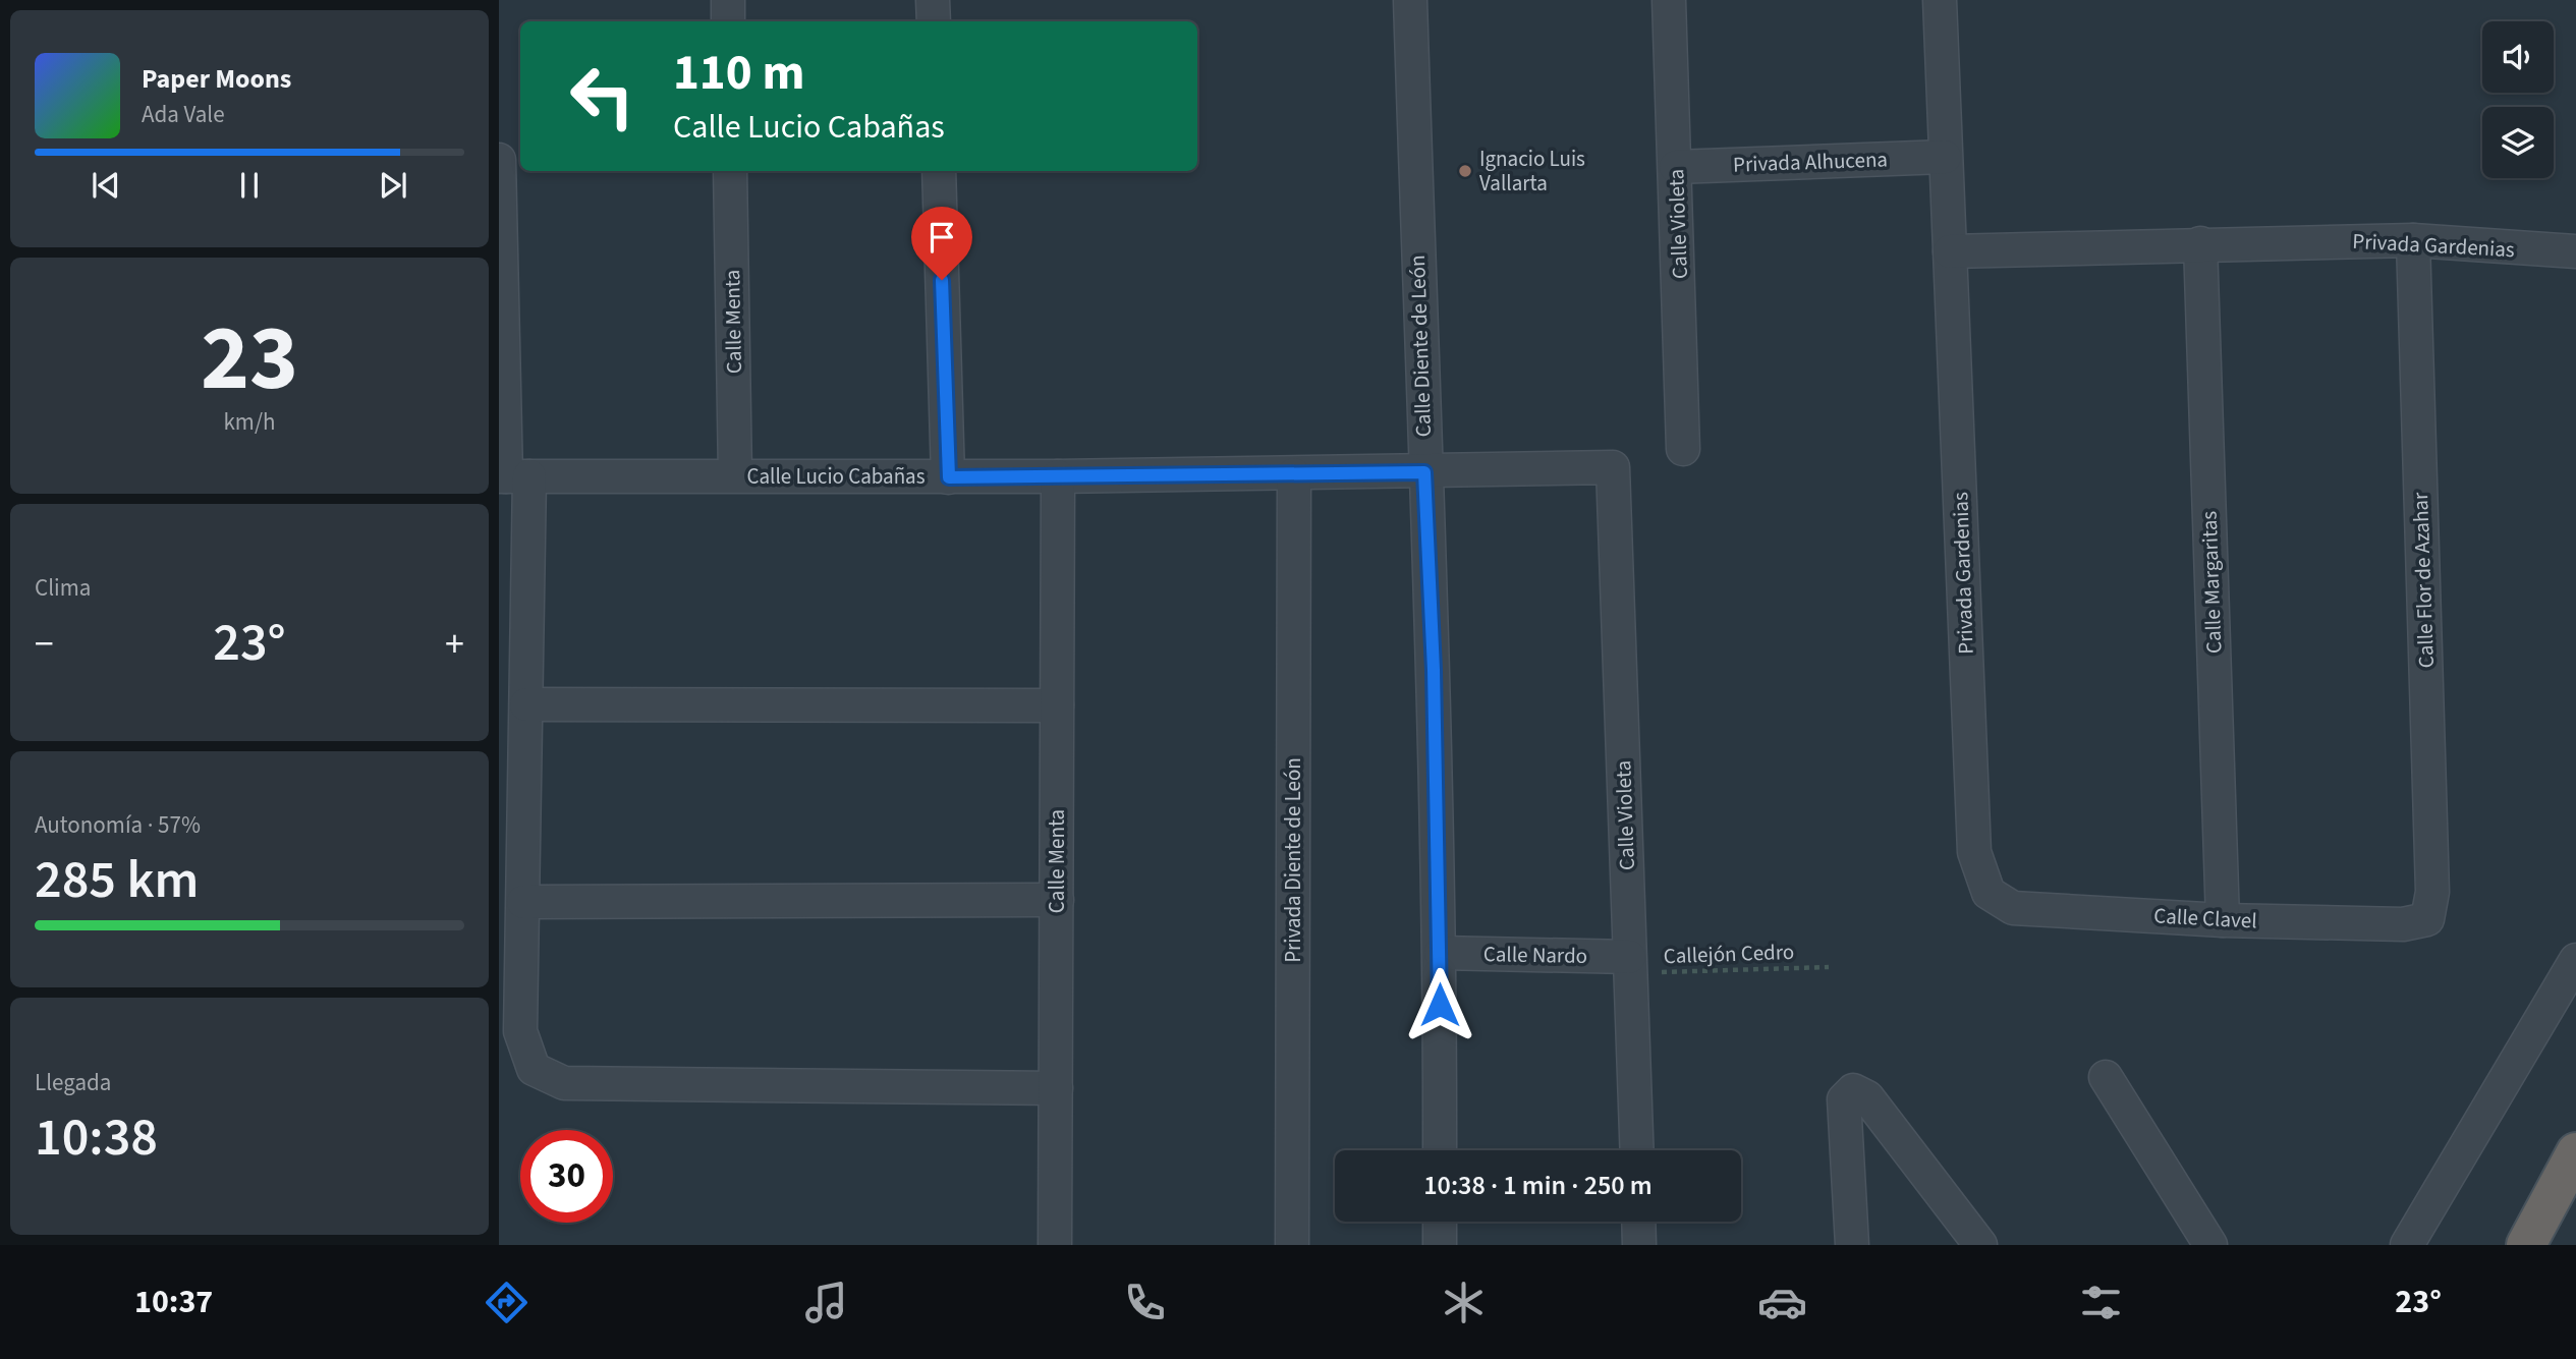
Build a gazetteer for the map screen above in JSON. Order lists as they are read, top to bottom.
{
  "streets": {
    "street": [
      "Privada Alhucena",
      "Calle Violeta",
      "Privada Gardenias",
      "Calle Menta",
      "Calle Diente de León",
      "Calle Lucio Cabañas",
      "Calle Flor de Azahar",
      "Calle Margaritas",
      "Privada Diente de León",
      "Calle Clavel",
      "Calle Nardo"
    ],
    "path": ["Callejón Cedro"]
  },
  "crossings": [
    ["Privada Alhucena", "Calle Violeta"],
    ["Privada Alhucena", "Privada Gardenias"],
    ["Calle Violeta", "Calle Lucio Cabañas"],
    ["Calle Violeta", "Callejón Cedro"],
    ["Calle Violeta", "Calle Nardo"],
    ["Privada Gardenias", "Calle Flor de Azahar"],
    ["Privada Gardenias", "Calle Margaritas"],
    ["Privada Gardenias", "Calle Clavel"],
    ["Calle Menta", "Calle Lucio Cabañas"],
    ["Calle Diente de León", "Calle Lucio Cabañas"],
    ["Calle Diente de León", "Calle Nardo"],
    ["Calle Lucio Cabañas", "Privada Diente de León"],
    ["Calle Flor de Azahar", "Calle Clavel"],
    ["Calle Margaritas", "Calle Clavel"],
    ["Callejón Cedro", "Calle Nardo"]
  ],
  "places": ["Ignacio Luis Vallarta"],
  "page": {
    "turn": ["110 m", "Calle Lucio Cabañas"],
    "song": ["Paper Moons", "Ada Vale"],
    "tile": [
      ["23", "km/h"],
      "Clima",
      ["Autonomía · 57%", "285 km"],
      ["Llegada", "10:38"]
    ],
    "heat": ["−", "23°", "+"],
    "limit": "30",
    "trip": "10:38 · 1 min · 250 m",
    "tabs": ["10:37", "23°"]
  }
}
